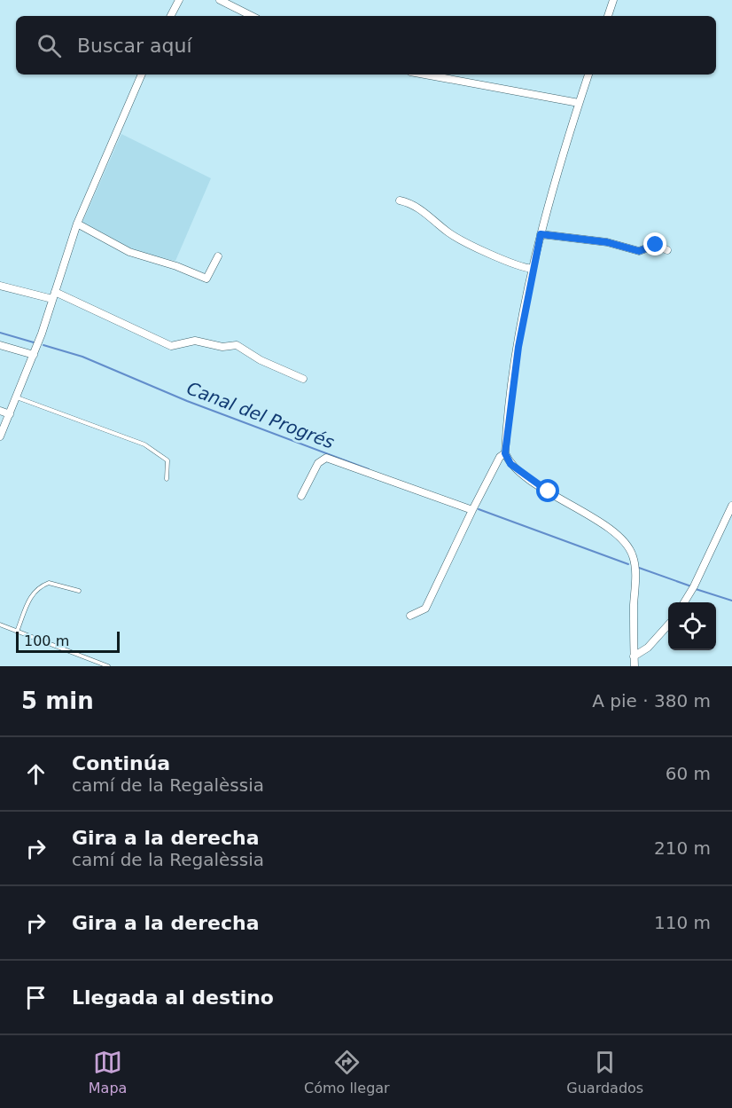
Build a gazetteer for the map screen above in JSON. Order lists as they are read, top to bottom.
{
  "water": ["Canal del Progrés"],
  "scale_bar": "100 m",
  "page": {
    "search": "Buscar aquí",
    "scale": "100 m",
    "heading": ["5 min", "A pie · 380 m"],
    "list": [
      ["Continúa", "camí de la Regalèssia", "60 m"],
      ["Gira a la derecha", "camí de la Regalèssia", "210 m"],
      ["Gira a la derecha", "110 m"],
      "Llegada al destino"
    ],
    "nav": ["Mapa", "Cómo llegar", "Guardados"]
  }
}
